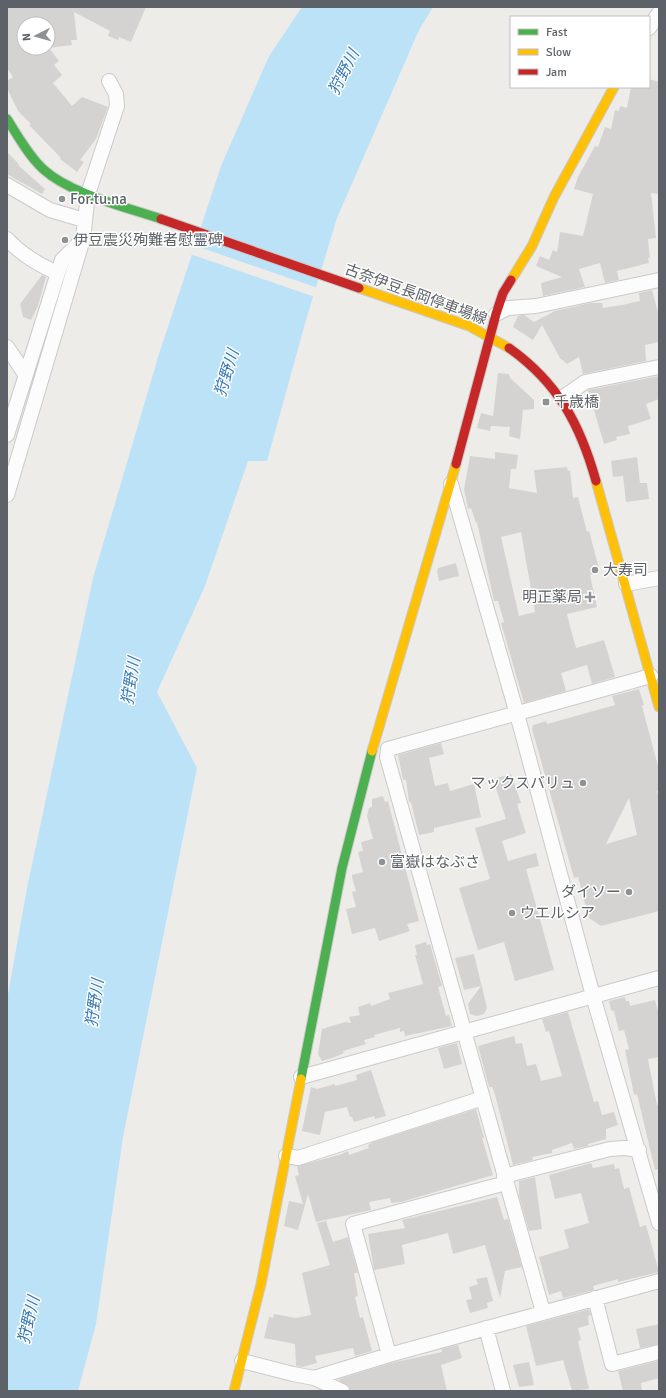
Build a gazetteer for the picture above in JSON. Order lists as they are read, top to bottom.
{
  "streets": {
    "street": ["古奈伊豆長岡停車場線"]
  },
  "water": ["狩野川"],
  "places": {
    "other": [
      "For.tu.na",
      "伊豆震災殉難者慰霊碑",
      "大寿司",
      "マックスバリュ",
      "富嶽はなぶさ",
      "ダイソー",
      "ウエルシア"
    ],
    "transit": ["千歳橋"],
    "health": ["明正薬局"]
  },
  "legend": ["Fast", "Slow", "Jam"],
  "north": "left"
}
